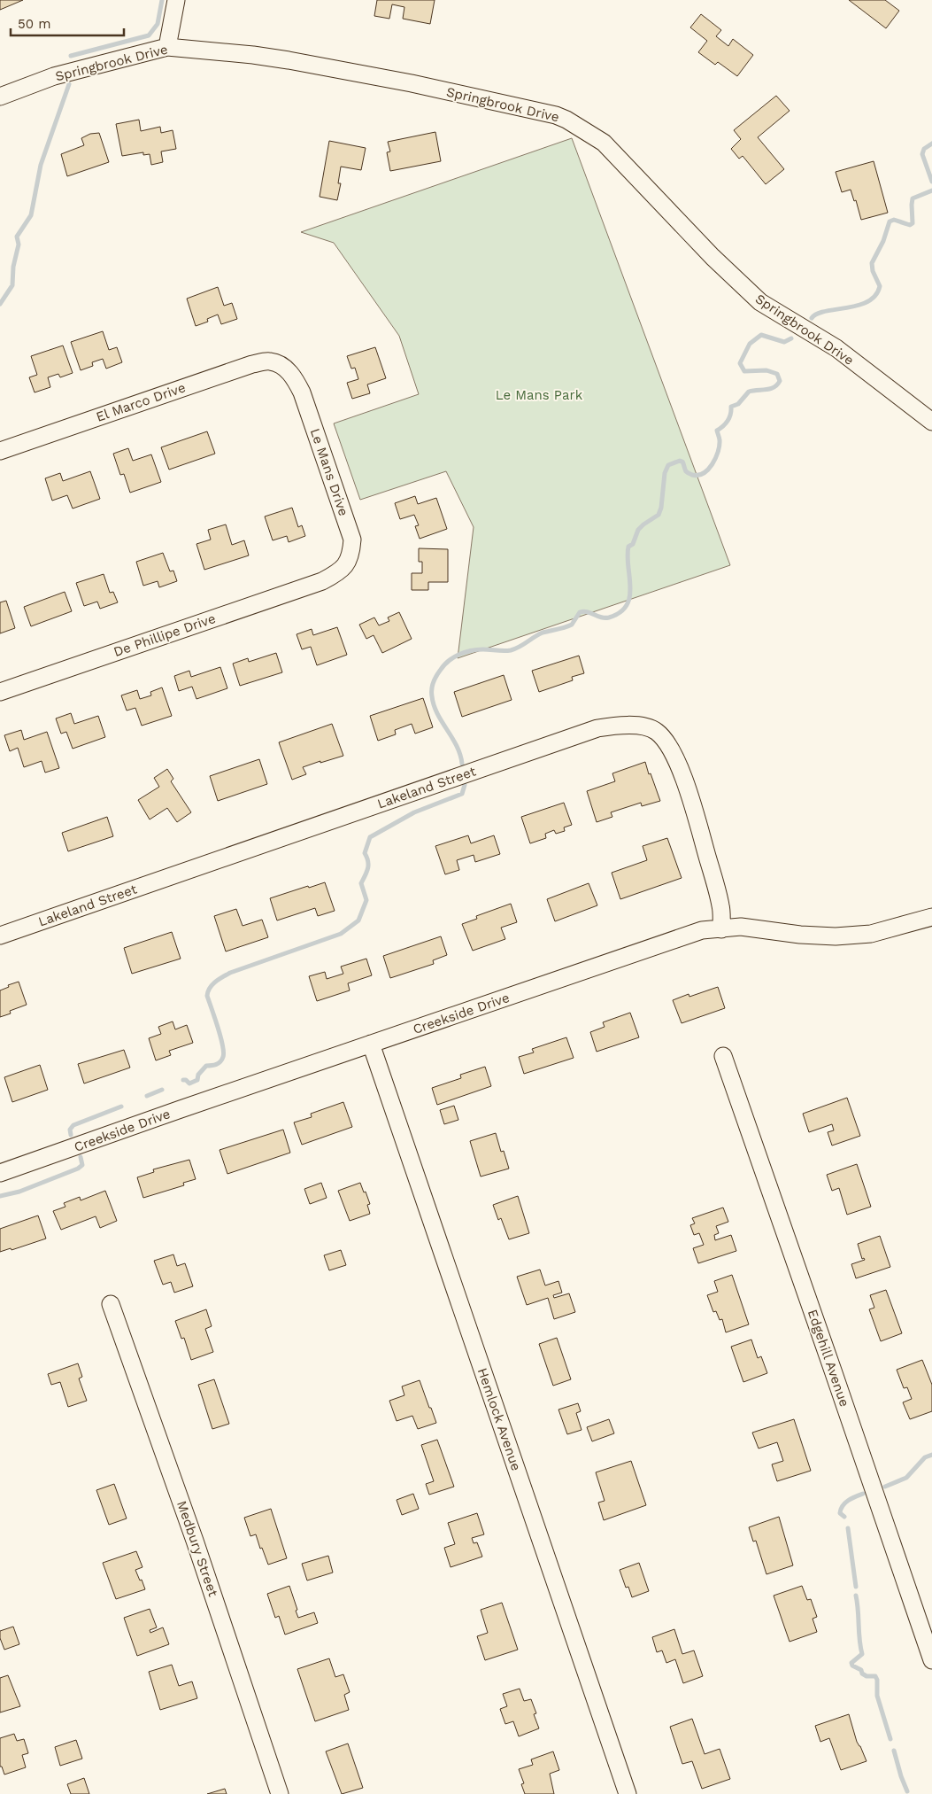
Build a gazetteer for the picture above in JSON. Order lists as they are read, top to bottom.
{
  "streets": {
    "street": [
      "Springbrook Drive",
      "El Marco Drive",
      "Le Mans Drive",
      "De Phillipe Drive",
      "Lakeland Street",
      "Creekside Drive",
      "Edgehill Avenue",
      "Hemlock Avenue",
      "Medbury Street"
    ]
  },
  "crossings": [
    ["El Marco Drive", "Le Mans Drive"],
    ["Le Mans Drive", "De Phillipe Drive"],
    ["Lakeland Street", "Creekside Drive"],
    ["Creekside Drive", "Hemlock Avenue"]
  ],
  "parks": ["Le Mans Park"],
  "scale_bar": "50 m"
}
